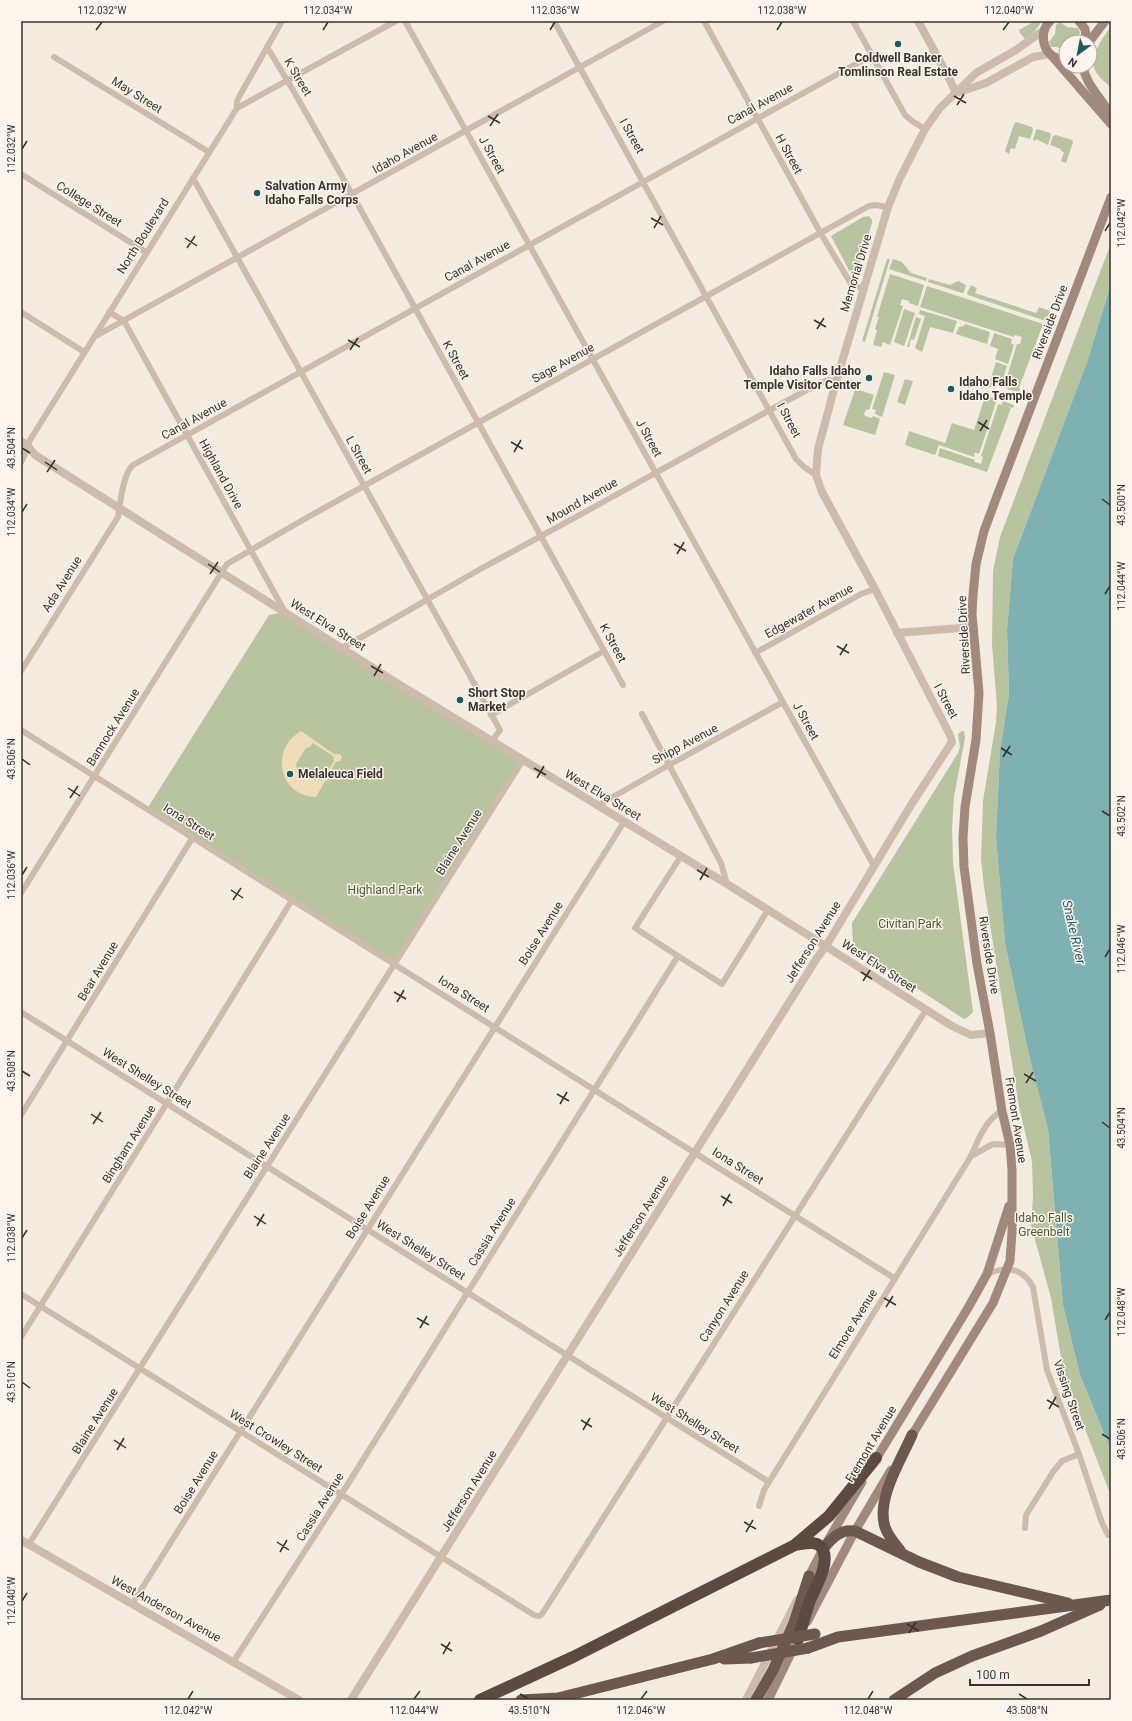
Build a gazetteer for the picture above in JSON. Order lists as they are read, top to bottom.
{
  "streets": {
    "main road": ["Riverside Drive", "Fremont Avenue"],
    "street": [
      "K Street",
      "May Street",
      "Canal Avenue",
      "I Street",
      "Idaho Avenue",
      "H Street",
      "J Street",
      "College Street",
      "North Boulevard",
      "Memorial Drive",
      "Sage Avenue",
      "L Street",
      "Highland Drive",
      "Mound Avenue",
      "Ada Avenue",
      "Edgewater Avenue",
      "West Elva Street",
      "Bannock Avenue",
      "Shipp Avenue",
      "Iona Street",
      "Blaine Avenue",
      "Boise Avenue",
      "Jefferson Avenue",
      "Bear Avenue",
      "West Shelley Street",
      "Bingham Avenue",
      "Cassia Avenue",
      "Canyon Avenue",
      "Elmore Avenue",
      "Vissing Street",
      "West Crowley Street",
      "West Anderson Avenue"
    ]
  },
  "crossings": [
    ["K Street", "Canal Avenue"],
    ["K Street", "Idaho Avenue"],
    ["K Street", "North Boulevard"],
    ["K Street", "Sage Avenue"],
    ["K Street", "Mound Avenue"],
    ["May Street", "North Boulevard"],
    ["Canal Avenue", "I Street"],
    ["Canal Avenue", "H Street"],
    ["Canal Avenue", "J Street"],
    ["Canal Avenue", "L Street"],
    ["Canal Avenue", "Highland Drive"],
    ["Canal Avenue", "Ada Avenue"],
    ["Canal Avenue", "West Elva Street"],
    ["I Street", "Idaho Avenue"],
    ["I Street", "Memorial Drive"],
    ["I Street", "Sage Avenue"],
    ["I Street", "Mound Avenue"],
    ["I Street", "Edgewater Avenue"],
    ["I Street", "Jefferson Avenue"],
    ["Idaho Avenue", "J Street"],
    ["Idaho Avenue", "North Boulevard"],
    ["Idaho Avenue", "L Street"],
    ["Idaho Avenue", "Highland Drive"],
    ["H Street", "Memorial Drive"],
    ["H Street", "Sage Avenue"],
    ["J Street", "Sage Avenue"],
    ["J Street", "Mound Avenue"],
    ["J Street", "Edgewater Avenue"],
    ["J Street", "Shipp Avenue"],
    ["J Street", "Jefferson Avenue"],
    ["College Street", "North Boulevard"],
    ["North Boulevard", "L Street"],
    ["North Boulevard", "West Elva Street"],
    ["Memorial Drive", "Sage Avenue"],
    ["Memorial Drive", "Mound Avenue"],
    ["Riverside Drive", "West Elva Street"],
    ["Riverside Drive", "Fremont Avenue"],
    ["Sage Avenue", "L Street"],
    ["Sage Avenue", "Highland Drive"],
    ["Sage Avenue", "Bannock Avenue"],
    ["L Street", "Mound Avenue"],
    ["L Street", "West Elva Street"],
    ["Highland Drive", "West Elva Street"],
    ["Highland Drive", "Bannock Avenue"],
    ["Mound Avenue", "West Elva Street"],
    ["Ada Avenue", "West Elva Street"],
    ["West Elva Street", "Bannock Avenue"],
    ["West Elva Street", "Shipp Avenue"],
    ["West Elva Street", "Blaine Avenue"],
    ["West Elva Street", "Boise Avenue"],
    ["West Elva Street", "Jefferson Avenue"],
    ["West Elva Street", "Canyon Avenue"],
    ["Bannock Avenue", "Iona Street"],
    ["Iona Street", "Blaine Avenue"],
    ["Iona Street", "Boise Avenue"],
    ["Iona Street", "Jefferson Avenue"],
    ["Iona Street", "Bear Avenue"],
    ["Iona Street", "Bingham Avenue"],
    ["Iona Street", "Cassia Avenue"],
    ["Iona Street", "Canyon Avenue"],
    ["Iona Street", "Elmore Avenue"],
    ["Blaine Avenue", "West Shelley Street"],
    ["Blaine Avenue", "West Crowley Street"],
    ["Blaine Avenue", "West Anderson Avenue"],
    ["Boise Avenue", "West Shelley Street"],
    ["Boise Avenue", "West Crowley Street"],
    ["Boise Avenue", "West Anderson Avenue"],
    ["Jefferson Avenue", "West Shelley Street"],
    ["Jefferson Avenue", "West Crowley Street"],
    ["Bear Avenue", "West Shelley Street"],
    ["West Shelley Street", "Bingham Avenue"],
    ["West Shelley Street", "Cassia Avenue"],
    ["West Shelley Street", "Canyon Avenue"],
    ["West Shelley Street", "Elmore Avenue"],
    ["Fremont Avenue", "Elmore Avenue"],
    ["Fremont Avenue", "Vissing Street"],
    ["Bingham Avenue", "West Crowley Street"],
    ["Cassia Avenue", "West Crowley Street"],
    ["Cassia Avenue", "West Anderson Avenue"],
    ["Canyon Avenue", "West Crowley Street"]
  ],
  "water": ["Snake River"],
  "parks": ["Highland Park", "Civitan Park", "Idaho Falls Greenbelt"],
  "places": [
    "Coldwell Banker Tomlinson Real Estate",
    "Salvation Army Idaho Falls Corps",
    "Idaho Falls Idaho Temple Visitor Center",
    "Idaho Falls Idaho Temple",
    "Short Stop Market",
    "Melaleuca Field"
  ],
  "scale_bar": "100 m",
  "north": "bottom left",
  "coordinates": [
    "112.032°W",
    "112.034°W",
    "112.036°W",
    "112.038°W",
    "112.040°W",
    "112.042°W",
    "43.504°N",
    "43.500°N",
    "112.044°W",
    "43.506°N",
    "43.502°N",
    "112.046°W",
    "43.508°N",
    "112.048°W",
    "43.510°N"
  ]
}
